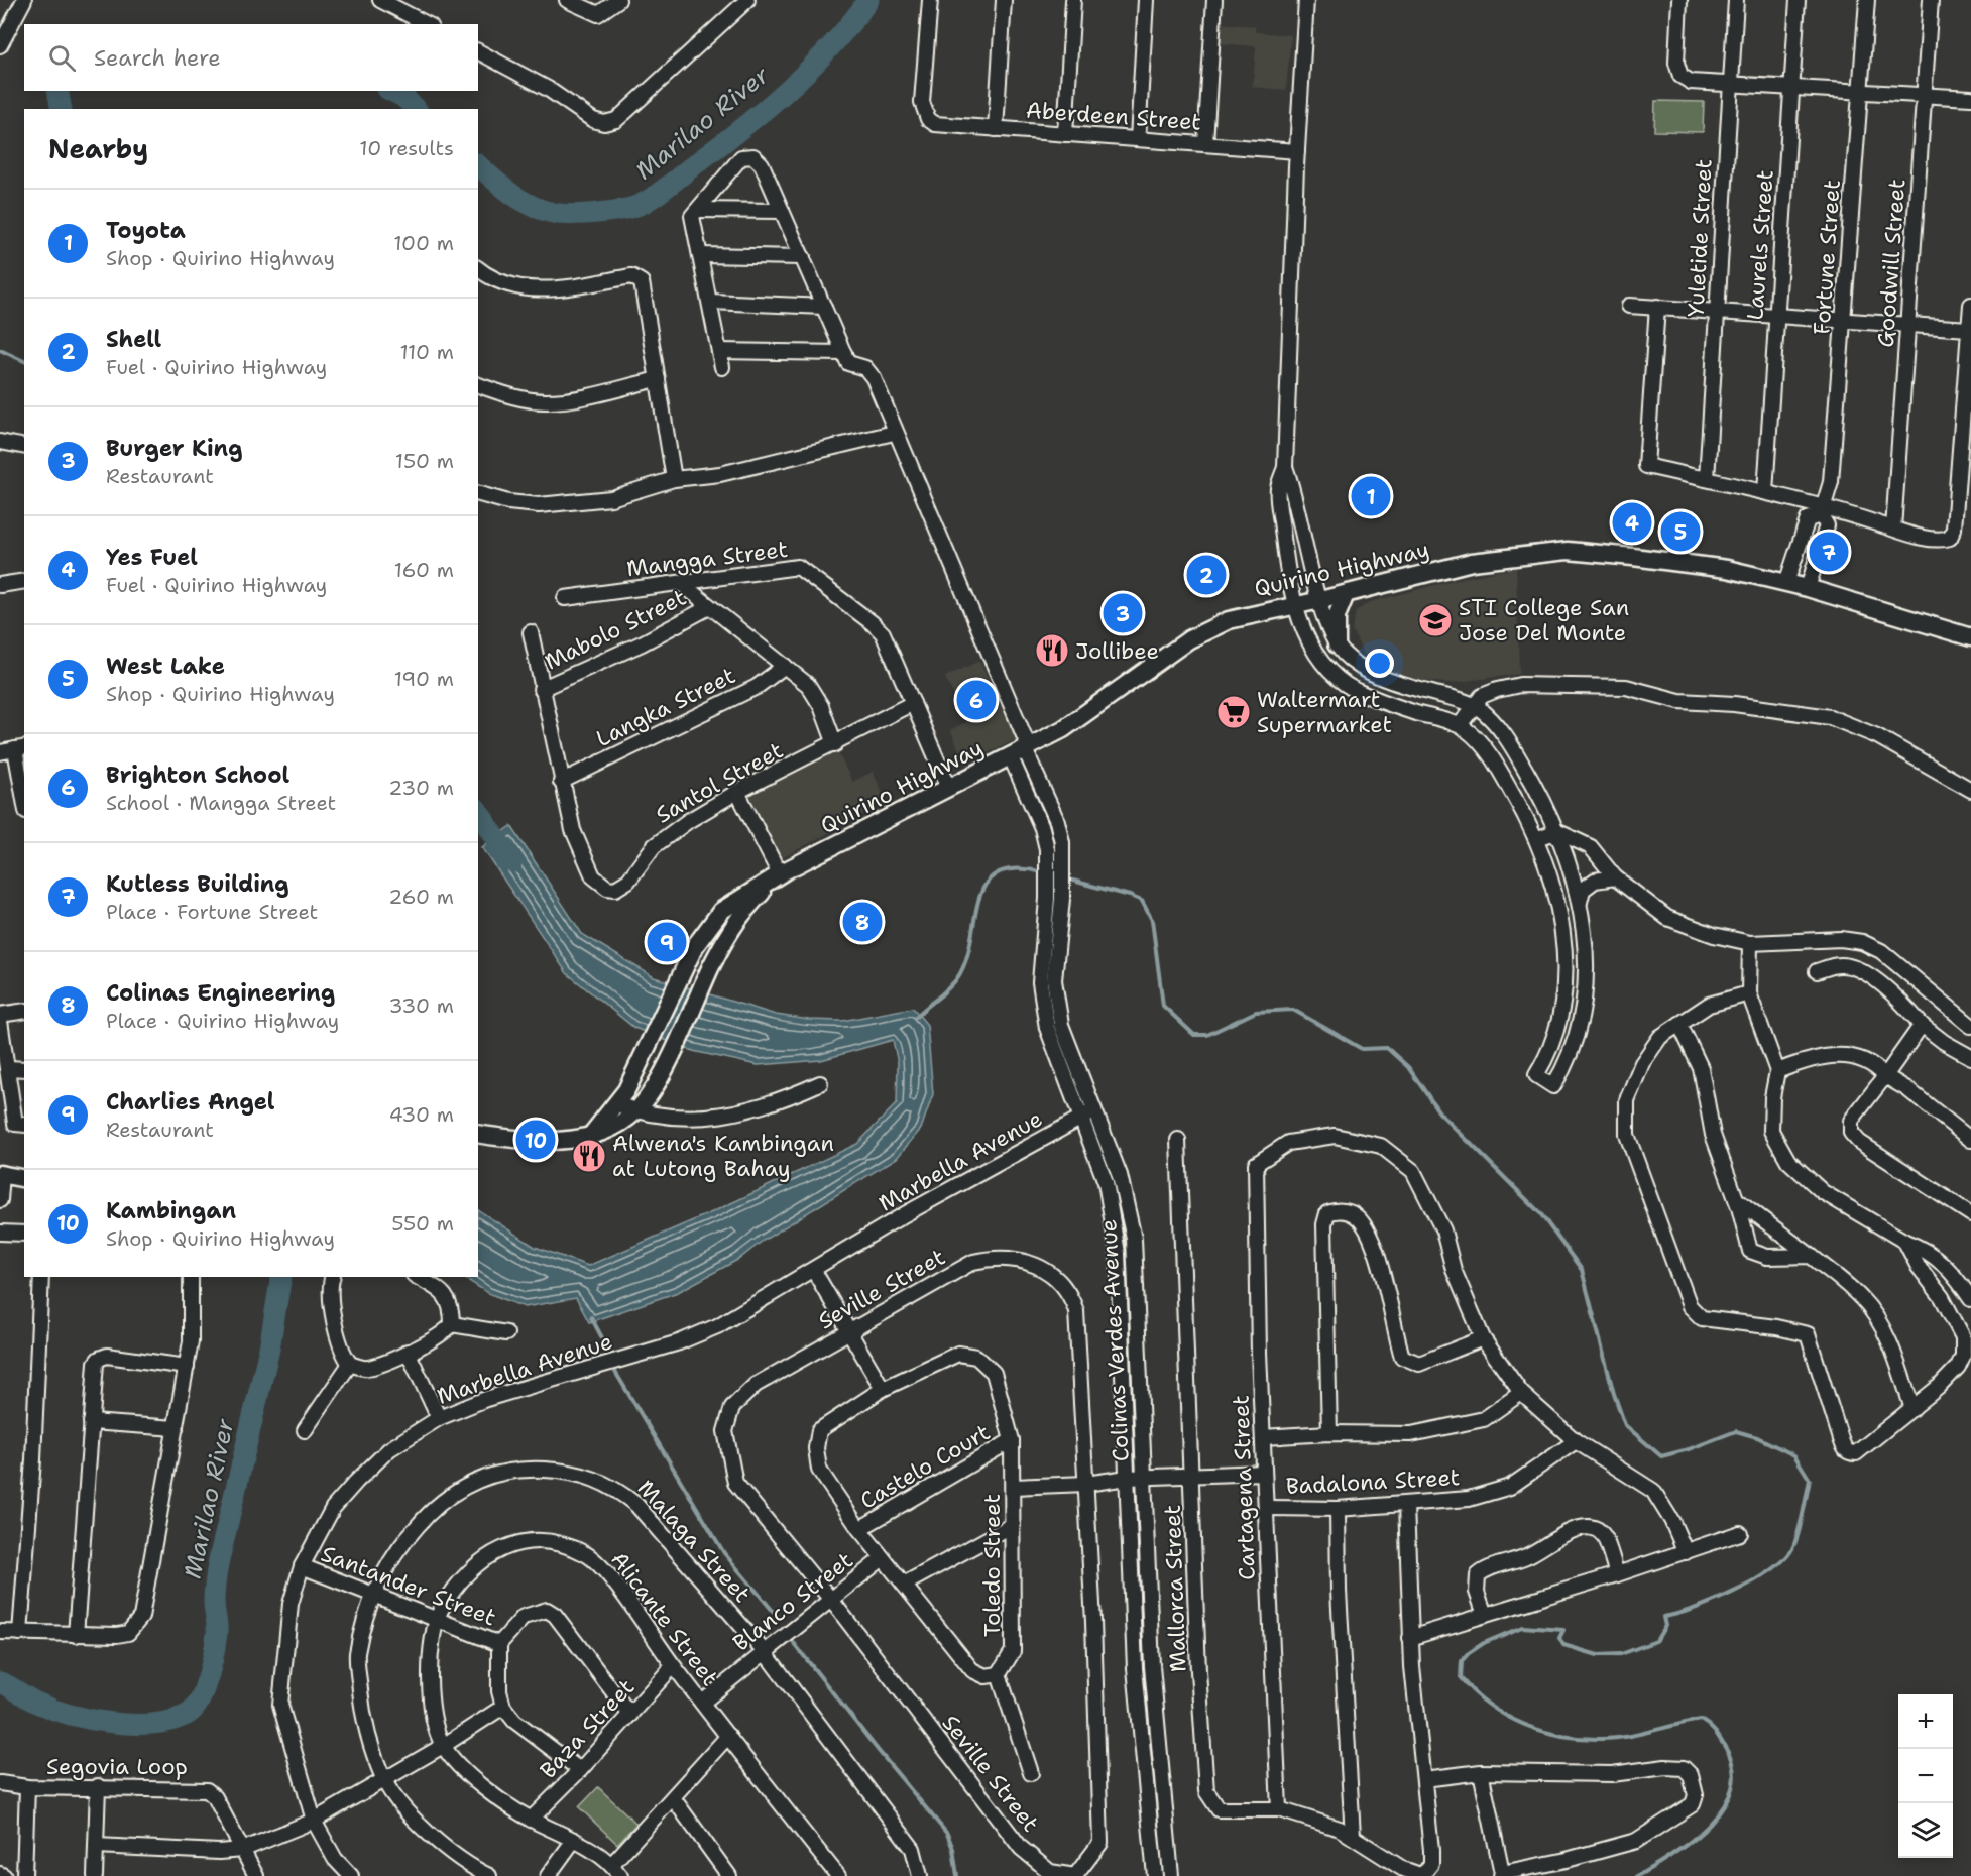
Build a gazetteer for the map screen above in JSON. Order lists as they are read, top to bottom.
{
  "streets": {
    "main road": ["Quirino Highway"],
    "street": [
      "Aberdeen Street",
      "Yuletide Street",
      "Laurels Street",
      "Fortune Street",
      "Goodwill Street",
      "Mangga Street",
      "Mabolo Street",
      "Langka Street",
      "Santol Street",
      "Marbella Avenue",
      "Seville Street",
      "Colinas Verdes Avenue",
      "Castelo Court",
      "Badalona Street",
      "Cartagena Street",
      "Malaga Street",
      "Toledo Street",
      "Santander Street",
      "Mallorca Street",
      "Blanco Street",
      "Alicante Street",
      "Baza Street",
      "Segovia Loop"
    ]
  },
  "crossings": [
    ["Fortune Street", "Quirino Highway"],
    ["Mangga Street", "Quirino Highway"],
    ["Mangga Street", "Santol Street"],
    ["Quirino Highway", "Colinas Verdes Avenue"],
    ["Mabolo Street", "Santol Street"],
    ["Langka Street", "Santol Street"],
    ["Marbella Avenue", "Colinas Verdes Avenue"],
    ["Marbella Avenue", "Santander Street"],
    ["Seville Street", "Blanco Street"],
    ["Castelo Court", "Toledo Street"],
    ["Badalona Street", "Cartagena Street"],
    ["Cartagena Street", "Mallorca Street"],
    ["Malaga Street", "Santander Street"],
    ["Malaga Street", "Blanco Street"],
    ["Toledo Street", "Blanco Street"],
    ["Santander Street", "Alicante Street"],
    ["Santander Street", "Baza Street"],
    ["Blanco Street", "Alicante Street"],
    ["Alicante Street", "Baza Street"]
  ],
  "water": ["Marilao River"],
  "places": {
    "school or university": ["STI College San Jose Del Monte"],
    "restaurant": ["Jollibee", "Alwena's Kambingan at Lutong Bahay"],
    "supermarket": ["Waltermart Supermarket"]
  },
  "page": {
    "search": "Search here",
    "heading": ["Nearby", "10 results"],
    "list": [
      {
        "mark": "1",
        "name": "Toyota",
        "note": "Shop · Quirino Highway",
        "value": "100 m"
      },
      {
        "mark": "2",
        "name": "Shell",
        "note": "Fuel · Quirino Highway",
        "value": "110 m"
      },
      {
        "mark": "3",
        "name": "Burger King",
        "note": "Restaurant",
        "value": "150 m"
      },
      {
        "mark": "4",
        "name": "Yes Fuel",
        "note": "Fuel · Quirino Highway",
        "value": "160 m"
      },
      {
        "mark": "5",
        "name": "West Lake",
        "note": "Shop · Quirino Highway",
        "value": "190 m"
      },
      {
        "mark": "6",
        "name": "Brighton School",
        "note": "School · Mangga Street",
        "value": "230 m"
      },
      {
        "mark": "7",
        "name": "Kutless Building",
        "note": "Place · Fortune Street",
        "value": "260 m"
      },
      {
        "mark": "8",
        "name": "Colinas Engineering",
        "note": "Place · Quirino Highway",
        "value": "330 m"
      },
      {
        "mark": "9",
        "name": "Charlies Angel",
        "note": "Restaurant",
        "value": "430 m"
      },
      {
        "mark": "10",
        "name": "Kambingan",
        "note": "Shop · Quirino Highway",
        "value": "550 m"
      }
    ],
    "pins": [
      "1",
      "4",
      "5",
      "7",
      "2",
      "3",
      "6",
      "8",
      "9",
      "10"
    ],
    "map_buttons": ["+", "−"]
  }
}
